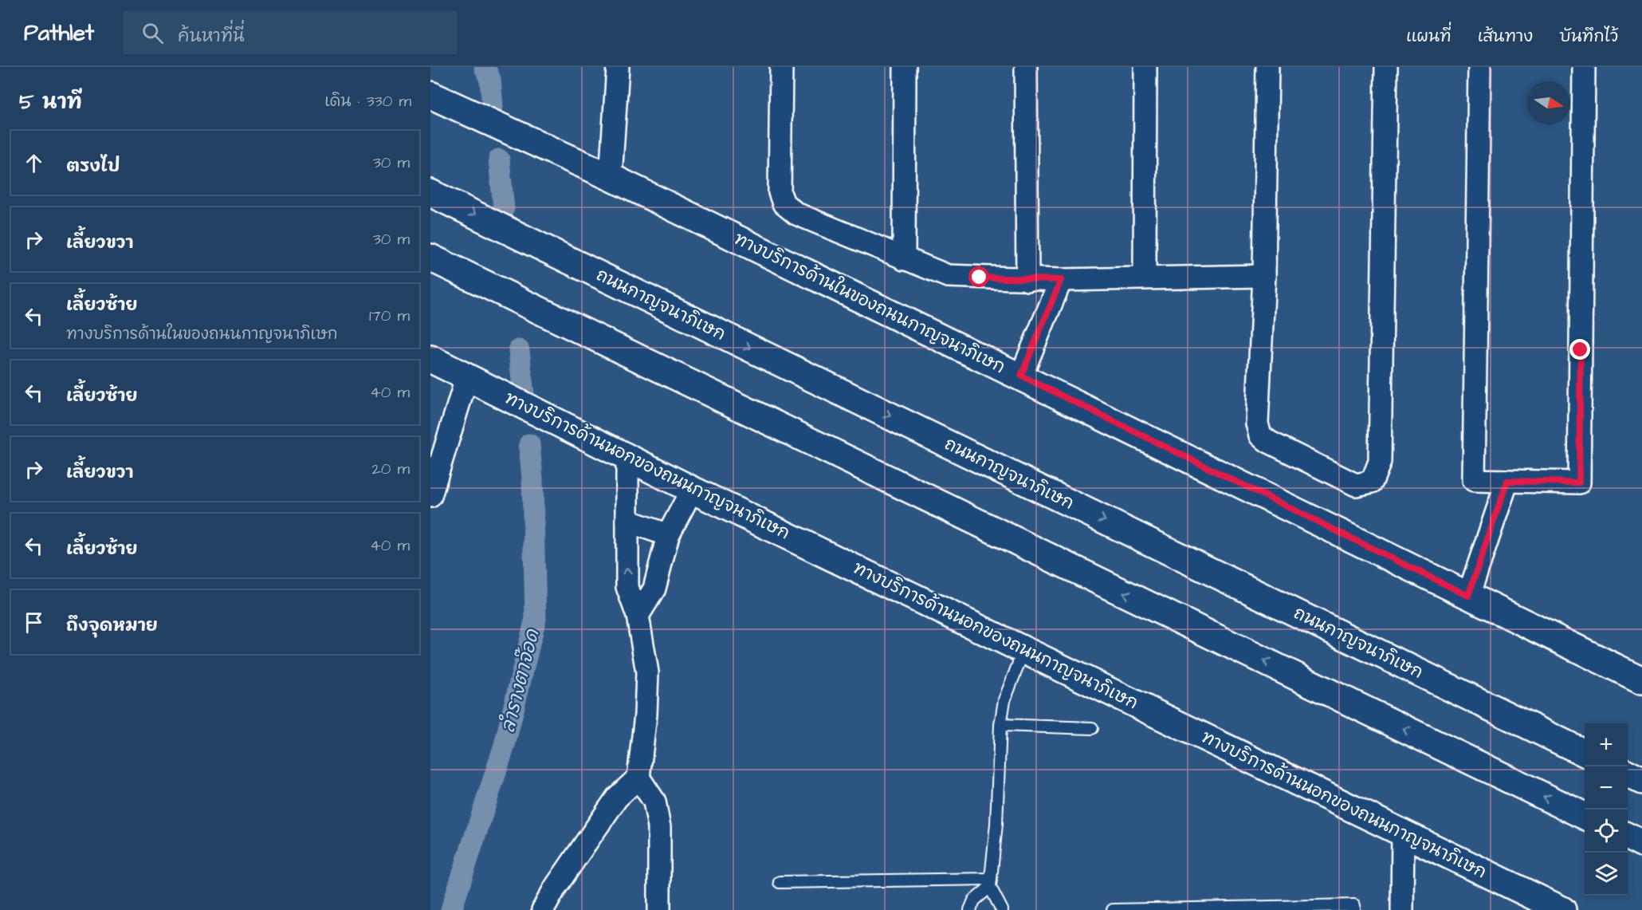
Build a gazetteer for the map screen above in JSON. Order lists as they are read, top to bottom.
{
  "streets": {
    "main road": ["ทางบริการด้านในของถนนกาญจนาภิเษก", "ถนนกาญจนาภิเษก", "ทางบริการด้านนอกของถนนกาญจนาภิเษก"]
  },
  "water": ["ลำรางตาจ๊อด"],
  "north": "right",
  "page": {
    "header": "Pathlet",
    "search": "ค้นหาที่นี่",
    "nav": ["แผนที่", "เส้นทาง", "บันทึกไว้"],
    "heading": ["5 นาที", "เดิน · 330 m"],
    "list": [
      ["ตรงไป", "30 m"],
      ["เลี้ยวขวา", "30 m"],
      ["เลี้ยวซ้าย", "ทางบริการด้านในของถนนกาญจนาภิเษก", "170 m"],
      ["เลี้ยวซ้าย", "40 m"],
      ["เลี้ยวขวา", "20 m"],
      ["เลี้ยวซ้าย", "40 m"],
      "ถึงจุดหมาย"
    ],
    "map_buttons": ["+", "−"]
  }
}
